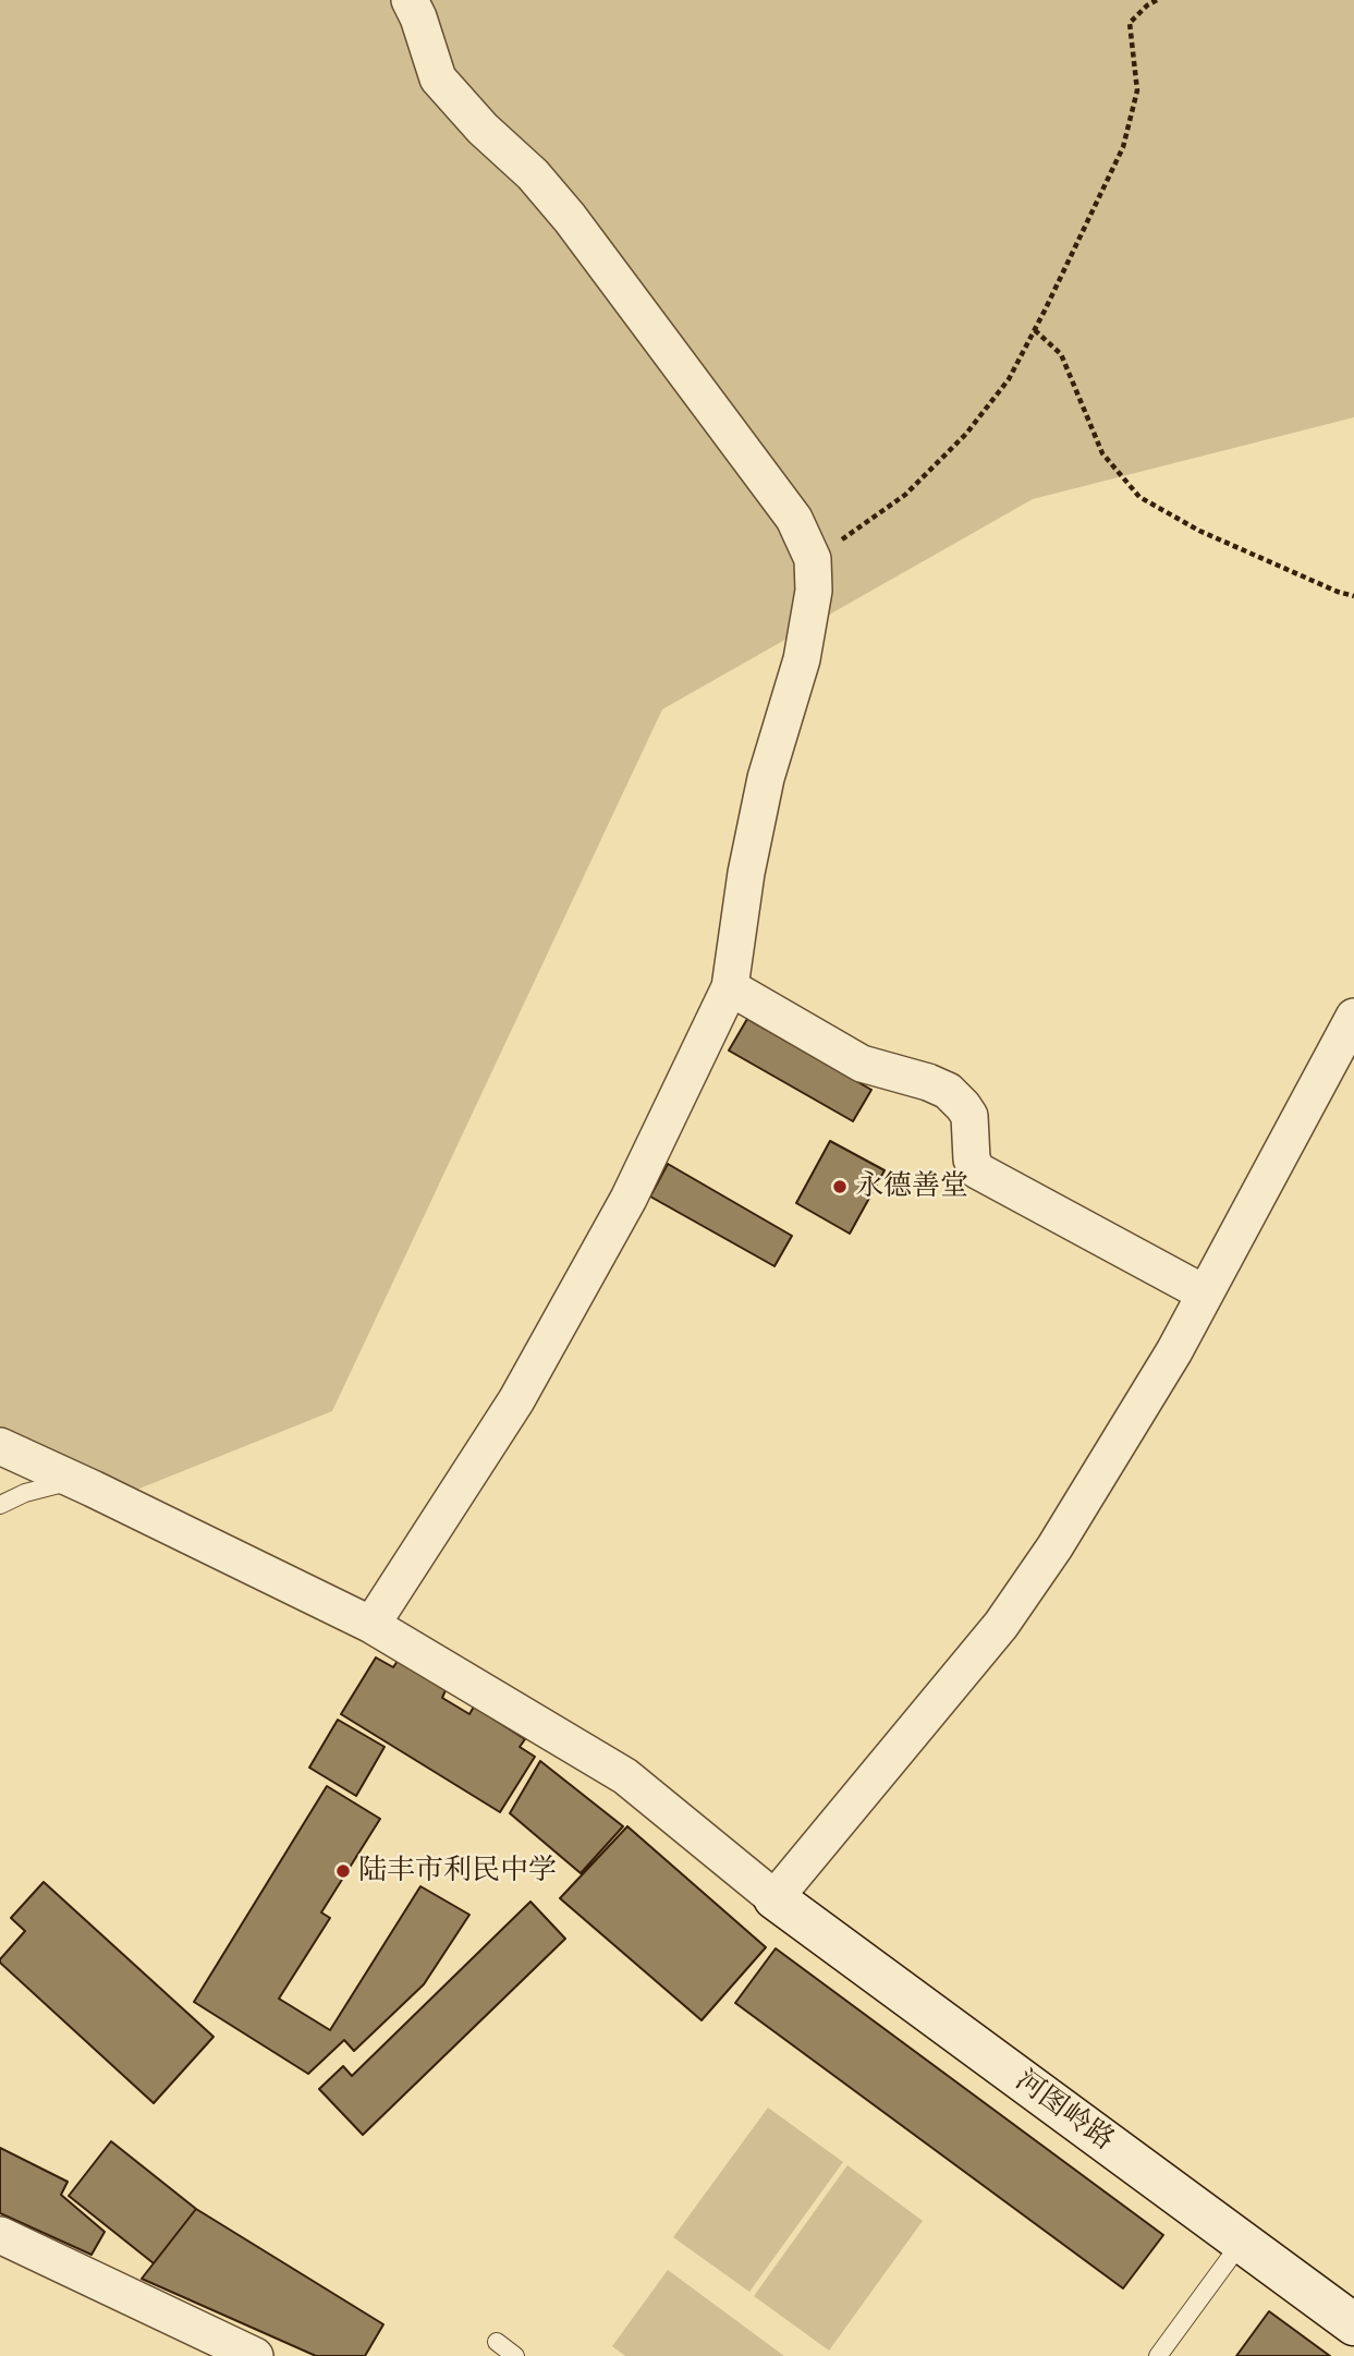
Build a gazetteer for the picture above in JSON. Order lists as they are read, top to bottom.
{
  "streets": {
    "street": ["河图岭路"]
  },
  "places": ["永德善堂", "陆丰市利民中学"]
}
